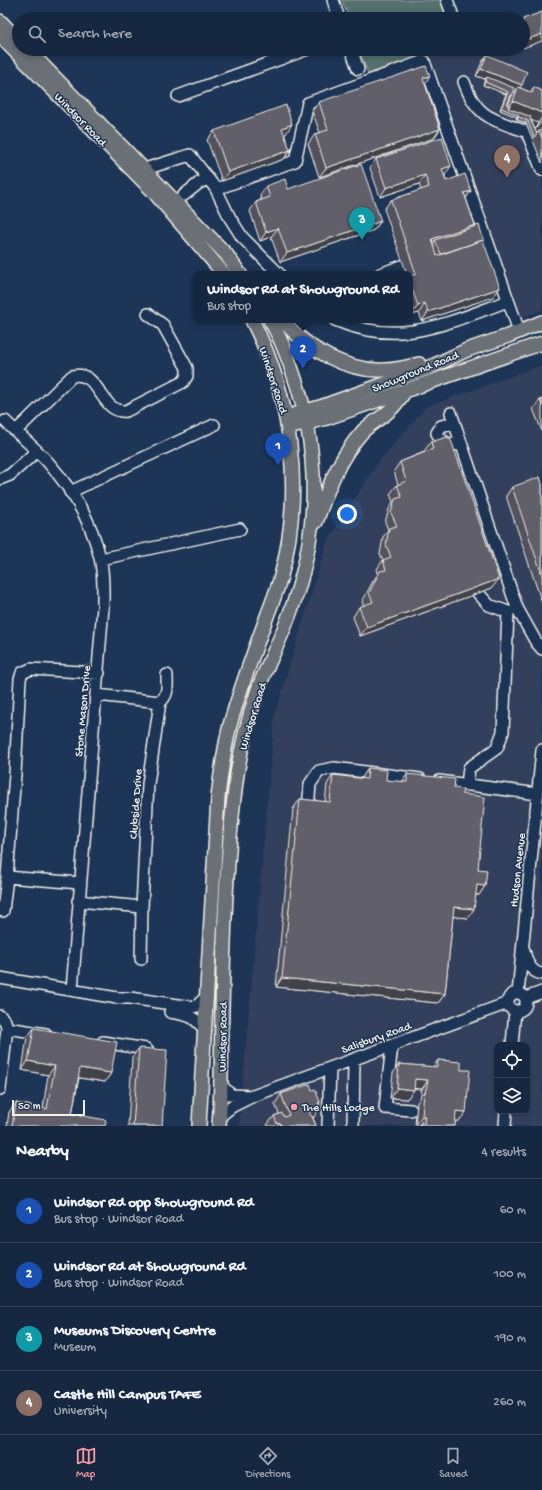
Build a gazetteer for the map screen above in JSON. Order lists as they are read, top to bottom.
{
  "streets": {
    "main road": ["Windsor Road", "Showground Road"],
    "street": [
      "Stone Mason Drive",
      "Clubside Drive",
      "Hudson Avenue",
      "Salisbury Road"
    ]
  },
  "crossings": [
    ["Windsor Road", "Showground Road"],
    ["Windsor Road", "Salisbury Road"]
  ],
  "places": ["The Hills Lodge"],
  "scale_bar": "50 m",
  "page": {
    "search": "Search here",
    "pins": [
      "4",
      "3",
      "2",
      "1"
    ],
    "popup": ["Windsor Rd at Showground Rd", "Bus stop"],
    "scale": "50 m",
    "heading": ["Nearby", "4 results"],
    "list": [
      {
        "mark": "1",
        "name": "Windsor Rd opp Showground Rd",
        "note": "Bus stop · Windsor Road",
        "value": "60 m"
      },
      {
        "mark": "2",
        "name": "Windsor Rd at Showground Rd",
        "note": "Bus stop · Windsor Road",
        "value": "100 m"
      },
      {
        "mark": "3",
        "name": "Museums Discovery Centre",
        "note": "Museum",
        "value": "190 m"
      },
      {
        "mark": "4",
        "name": "Castle Hill Campus TAFE",
        "note": "University",
        "value": "260 m"
      }
    ],
    "nav": ["Map", "Directions", "Saved"]
  }
}
